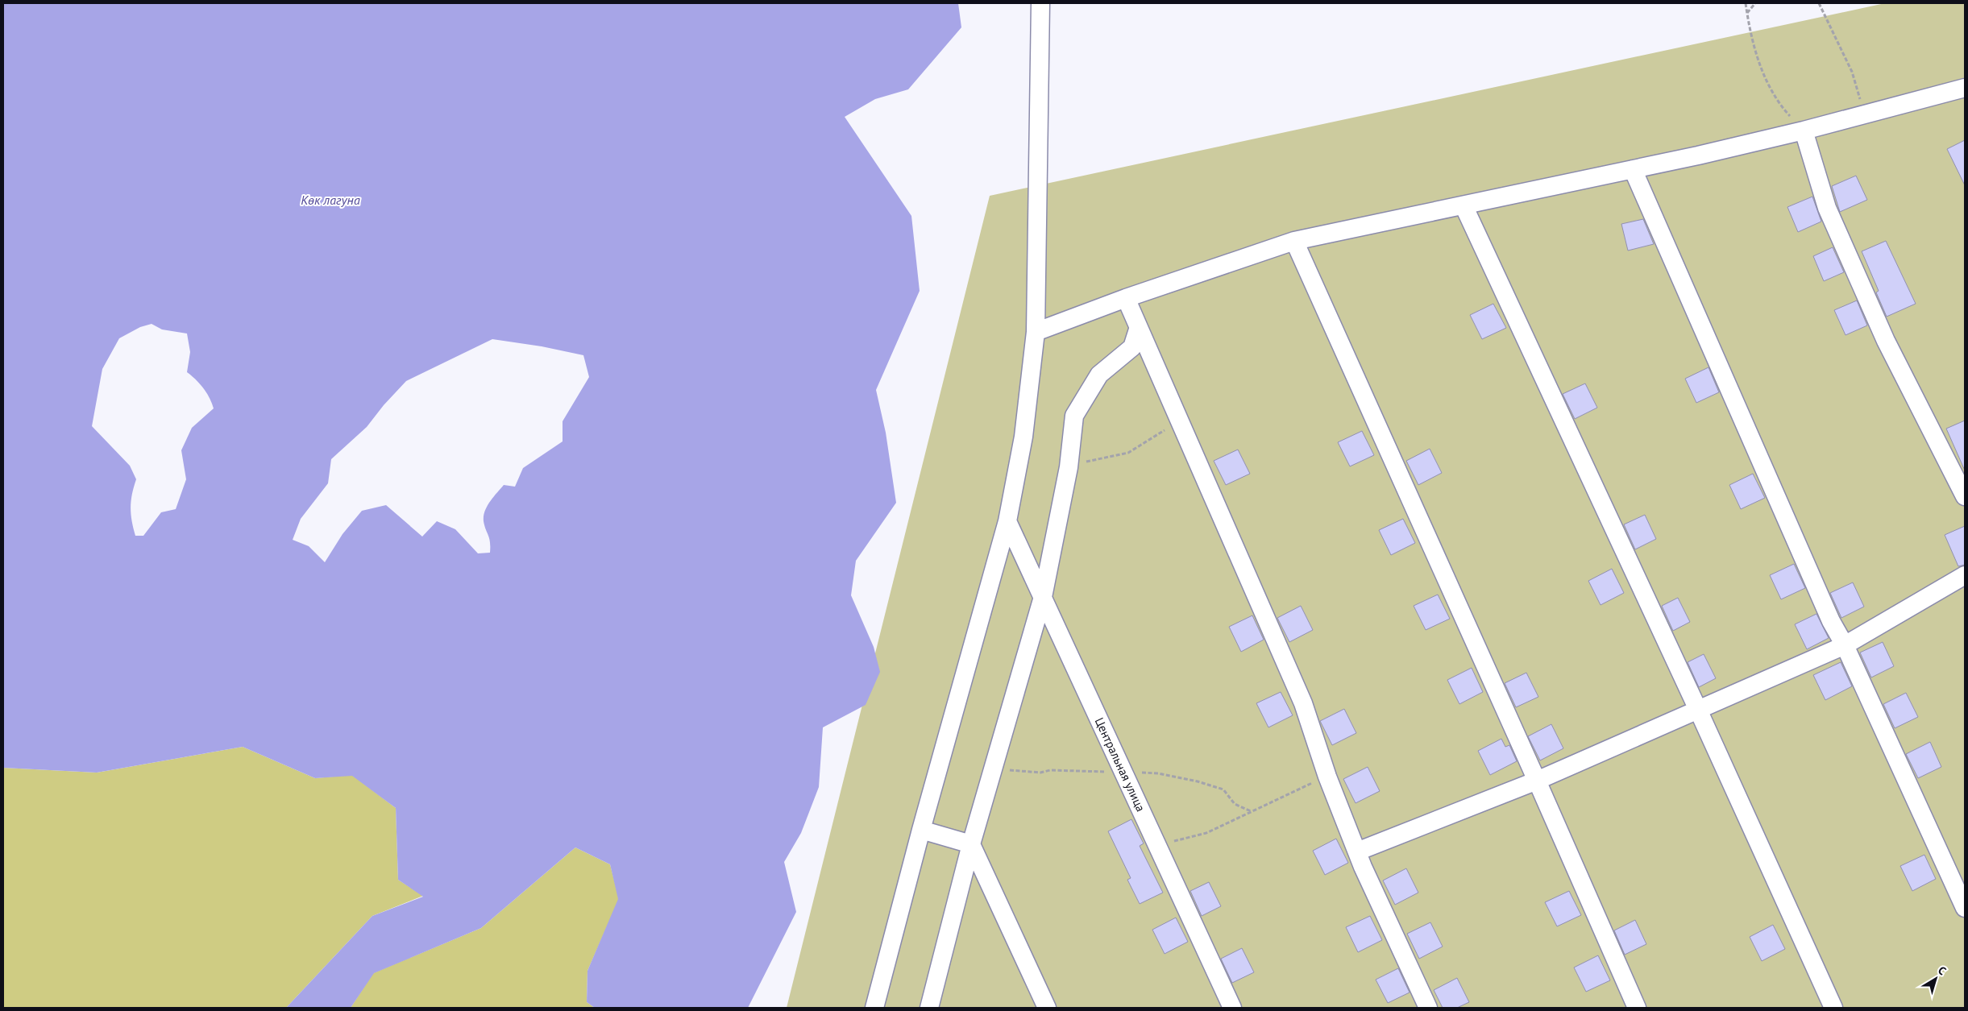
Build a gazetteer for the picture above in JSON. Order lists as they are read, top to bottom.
{
  "streets": {
    "street": ["Центральная улица"]
  },
  "water": ["Көк лагуна"],
  "north": "top right"
}
